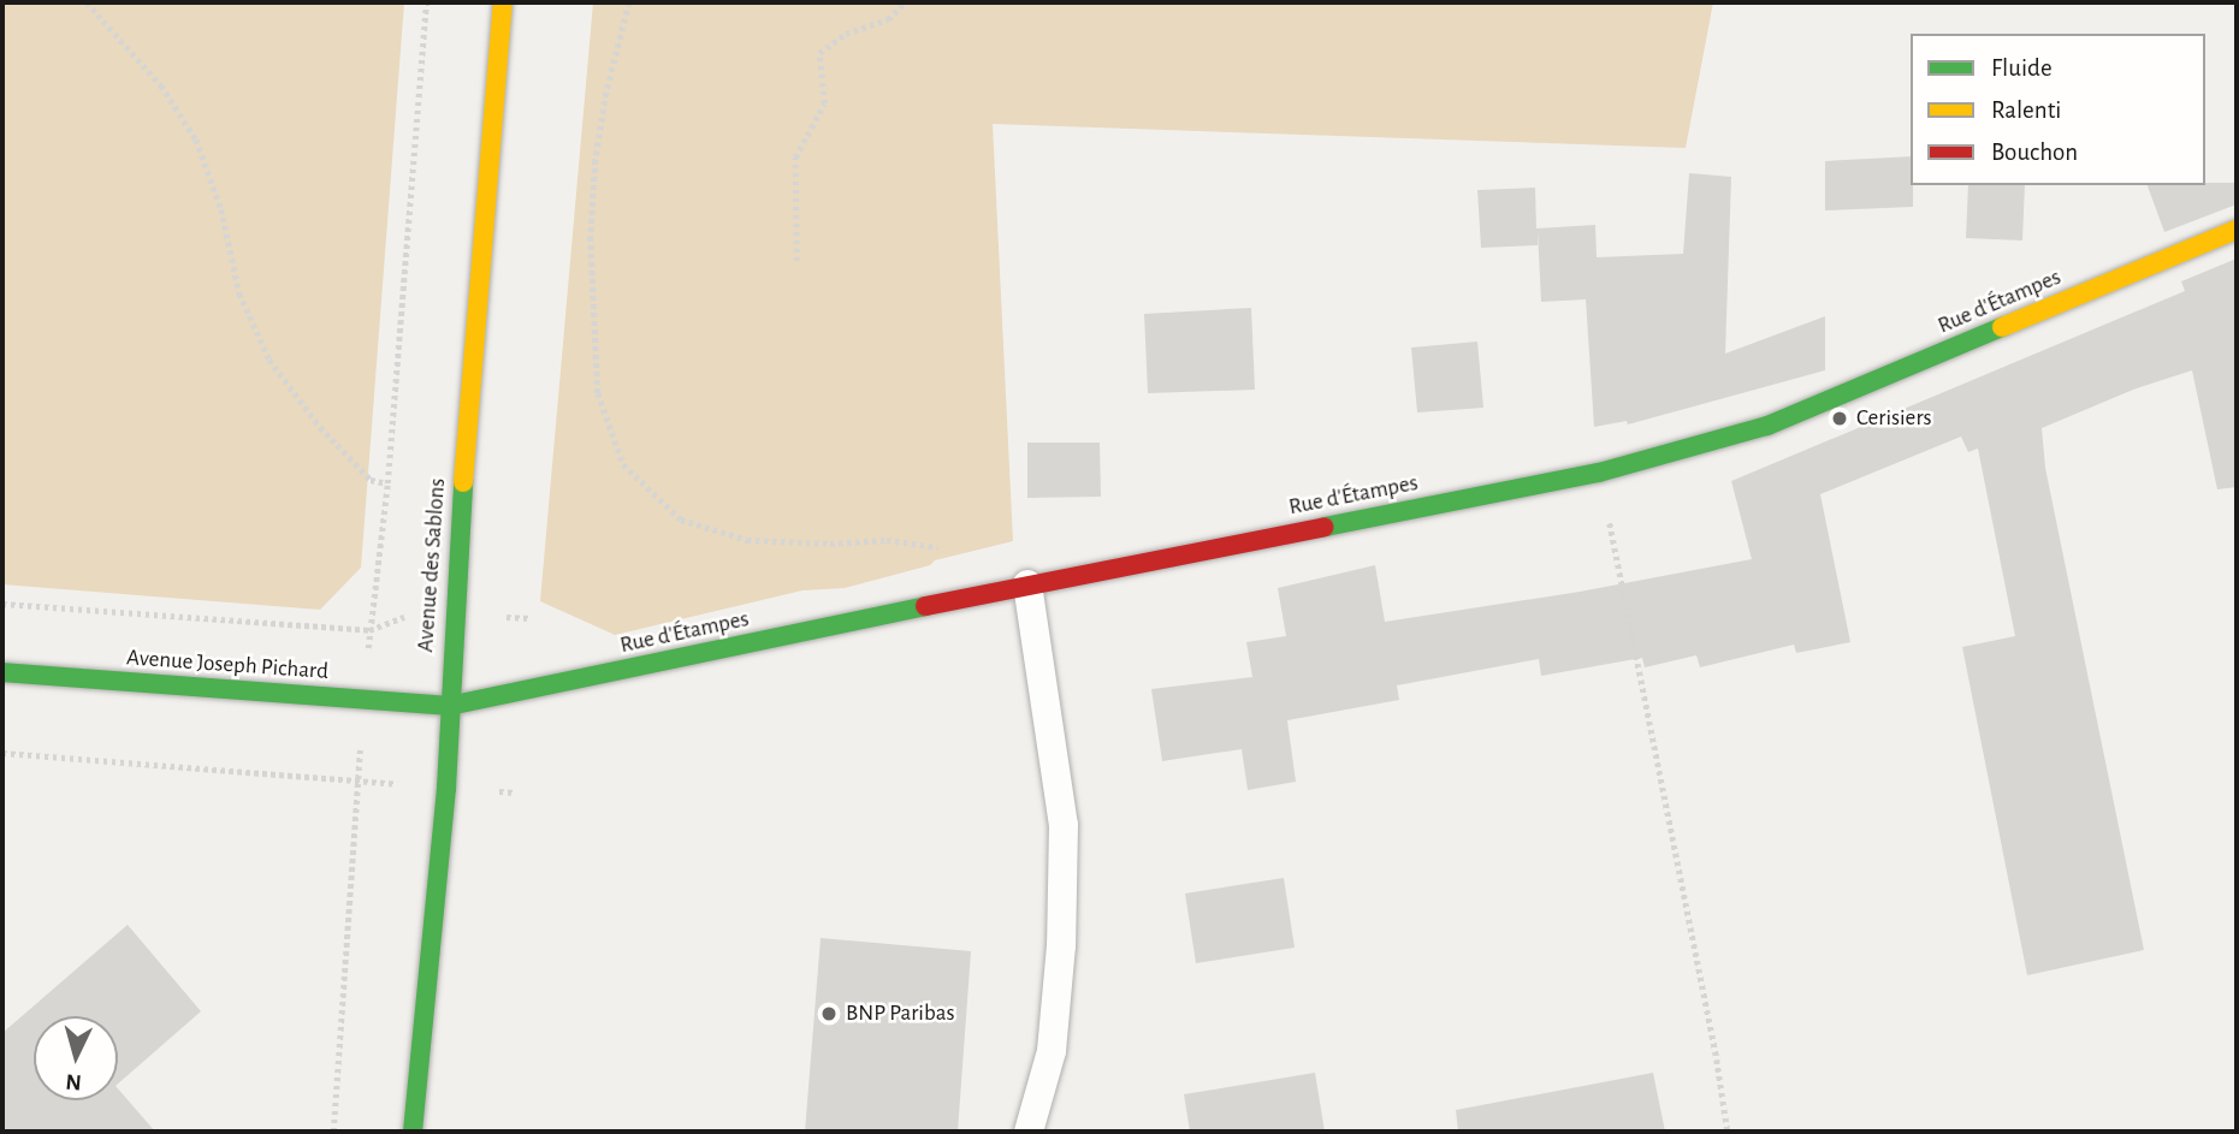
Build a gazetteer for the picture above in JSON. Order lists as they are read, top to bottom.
{
  "streets": {
    "street": ["Rue d'Étampes", "Avenue des Sablons", "Avenue Joseph Pichard"]
  },
  "crossings": [
    ["Rue d'Étampes", "Avenue des Sablons"],
    ["Rue d'Étampes", "Avenue Joseph Pichard"],
    ["Avenue des Sablons", "Avenue Joseph Pichard"]
  ],
  "places": ["Cerisiers", "BNP Paribas"],
  "legend": ["Fluide", "Ralenti", "Bouchon"],
  "north": "bottom"
}
